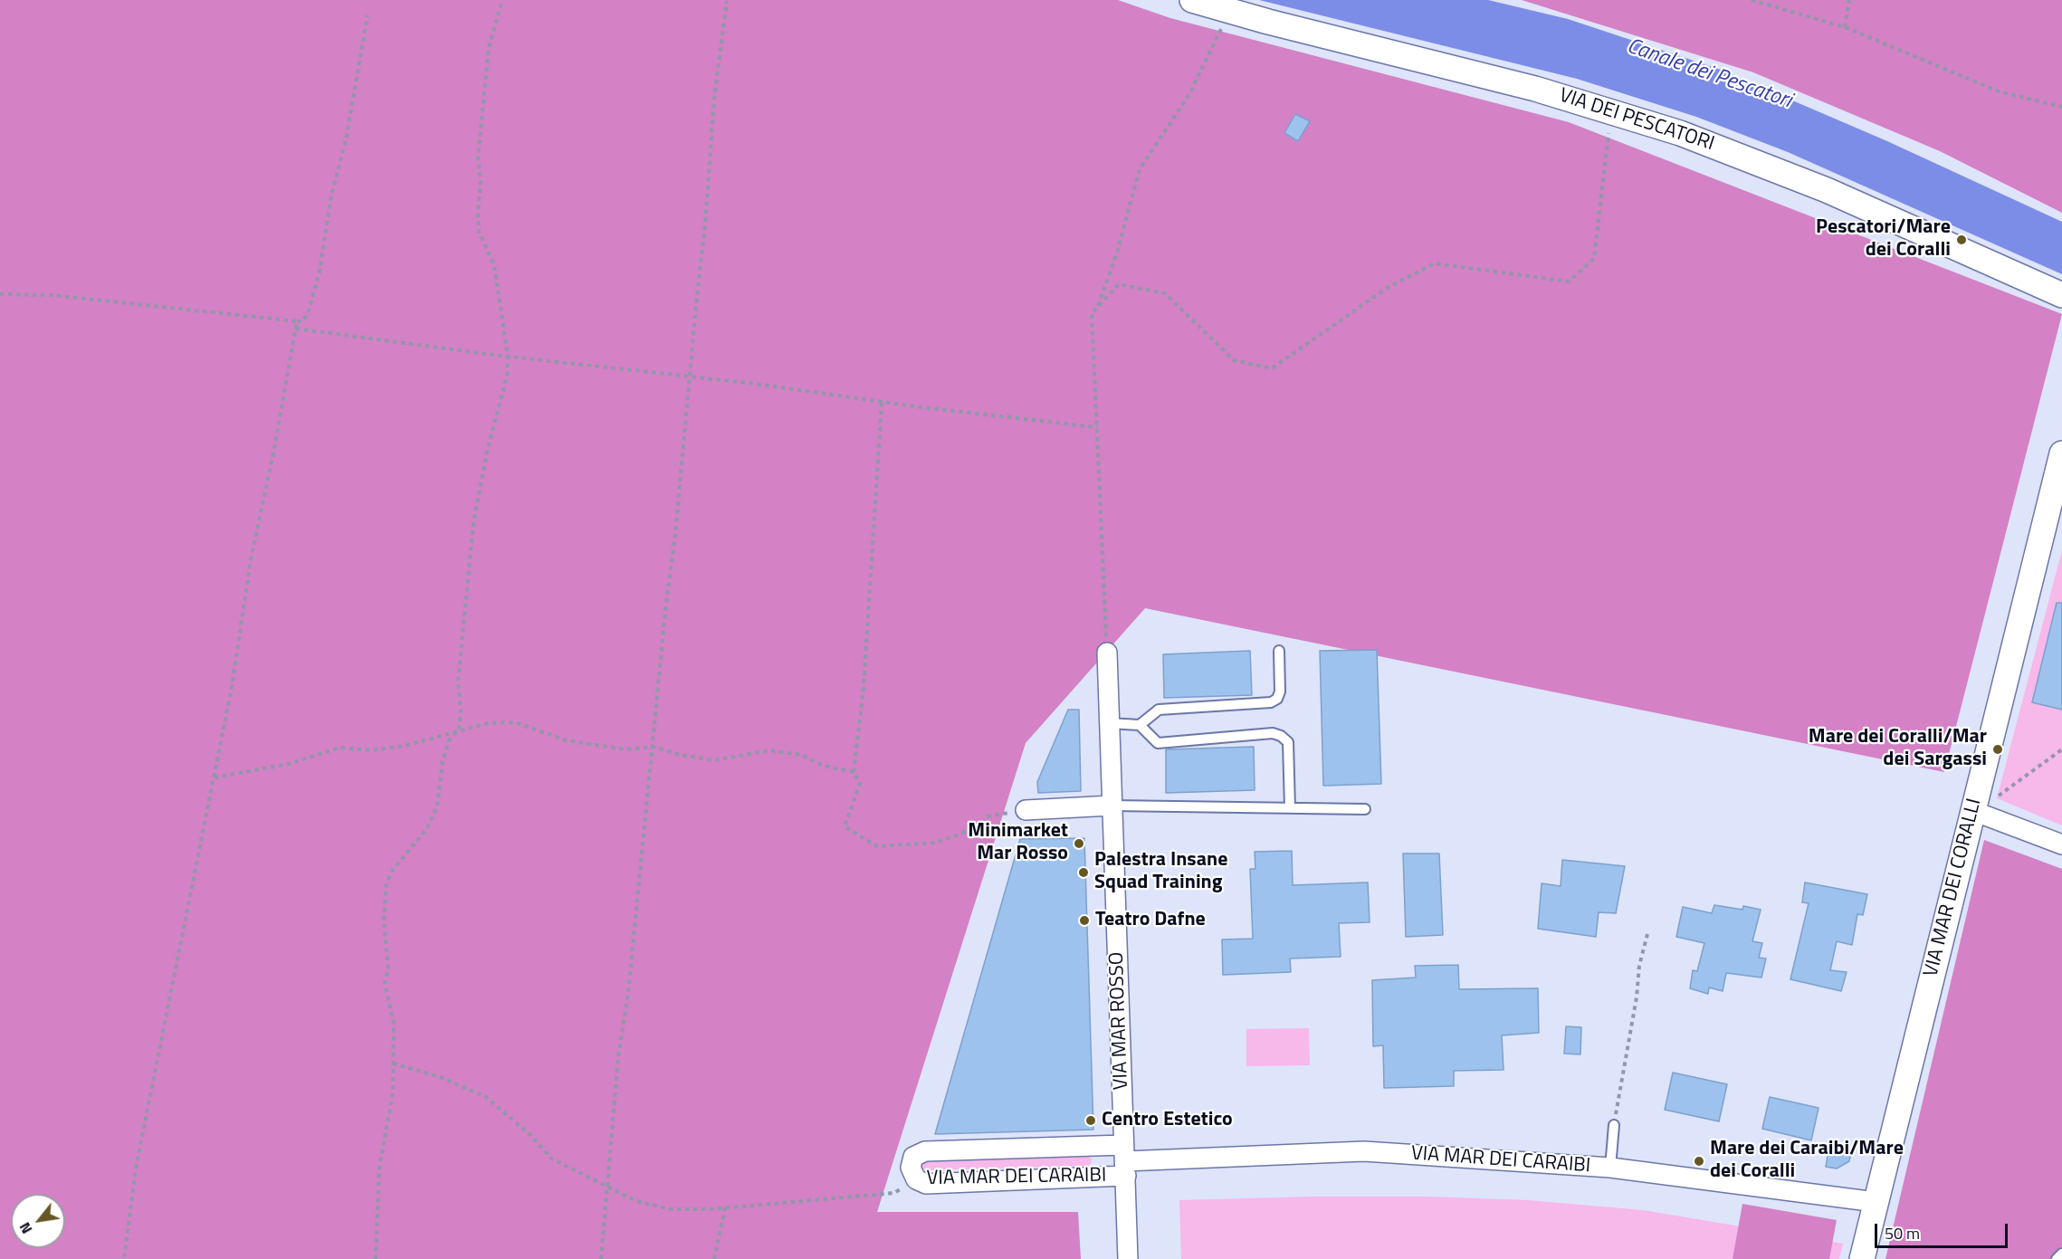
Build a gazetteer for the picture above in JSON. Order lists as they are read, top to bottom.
{
  "streets": {
    "street": [
      "VIA DEI PESCATORI",
      "VIA MAR DEI CORALLI",
      "VIA MAR ROSSO",
      "VIA MAR DEI CARAIBI"
    ]
  },
  "crossings": [
    ["VIA MAR DEI CORALLI", "VIA MAR DEI CARAIBI"],
    ["VIA MAR ROSSO", "VIA MAR DEI CARAIBI"]
  ],
  "water": ["Canale dei Pescatori"],
  "places": [
    "Pescatori/Mare dei Coralli",
    "Mare dei Coralli/Mar dei Sargassi",
    "Minimarket Mar Rosso",
    "Palestra Insane Squad Training",
    "Teatro Dafne",
    "Centro Estetico",
    "Mare dei Caraibi/Mare dei Coralli"
  ],
  "scale_bar": "50 m",
  "north": "bottom left"
}
